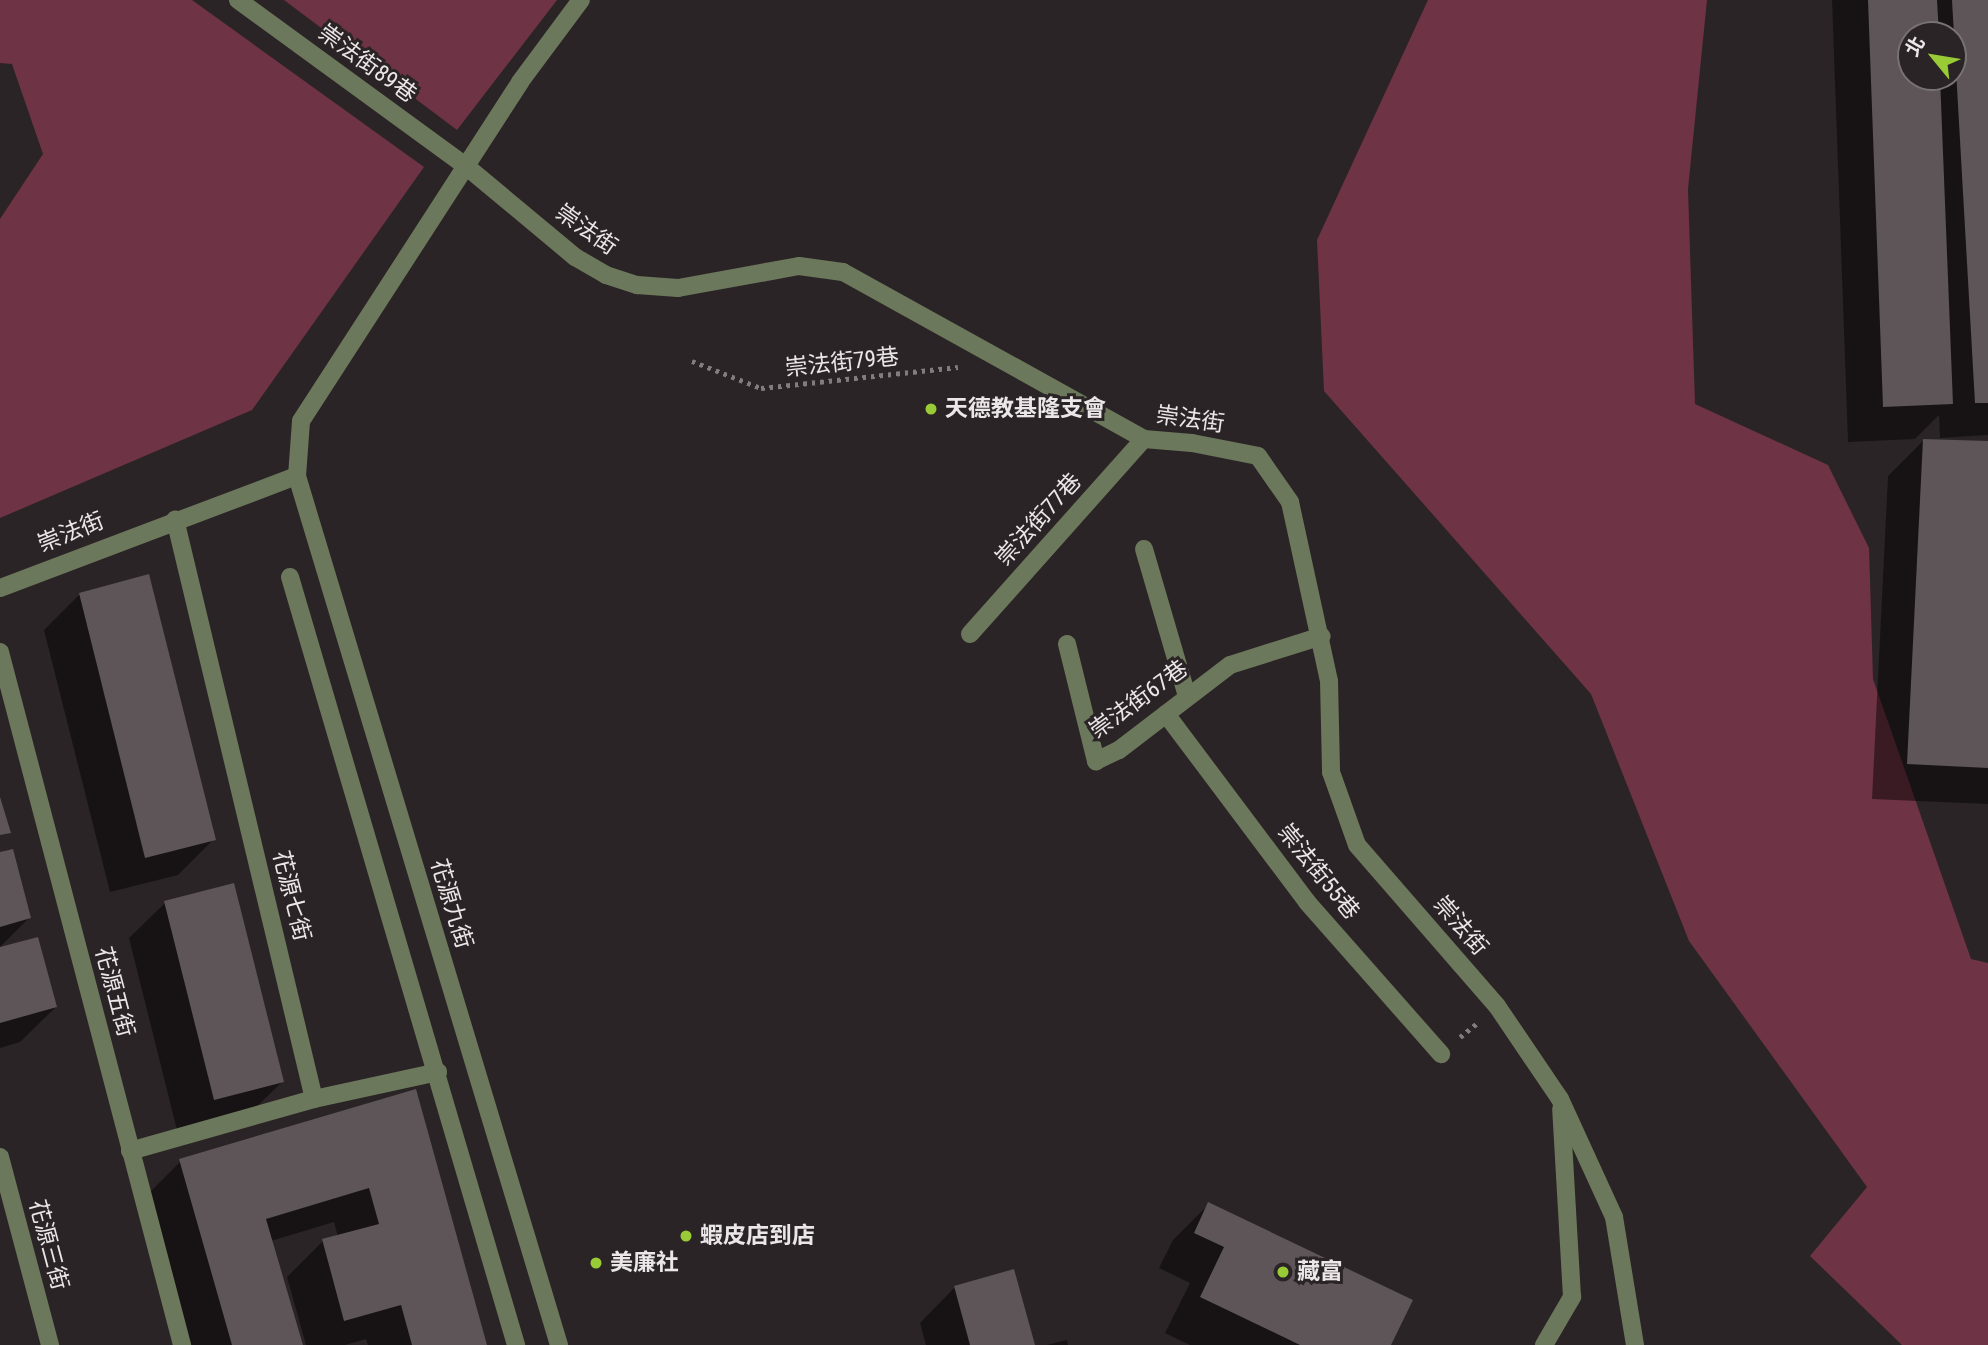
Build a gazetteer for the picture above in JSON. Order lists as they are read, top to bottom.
{
  "streets": {
    "street": [
      "崇法街89巷",
      "崇法街",
      "崇法街77巷",
      "崇法街67巷",
      "崇法街55巷",
      "花源七街",
      "花源九街",
      "花源五街",
      "花源三街"
    ],
    "path": ["崇法街79巷"]
  },
  "crossings": [
    ["崇法街89巷", "崇法街"],
    ["崇法街", "崇法街79巷"],
    ["崇法街", "崇法街77巷"],
    ["崇法街", "崇法街67巷"],
    ["崇法街", "花源七街"],
    ["崇法街", "花源九街"],
    ["崇法街67巷", "崇法街55巷"]
  ],
  "places": [
    "天德教基隆支會",
    "蝦皮店到店",
    "美廉社",
    "藏富"
  ],
  "north": "top left"
}
